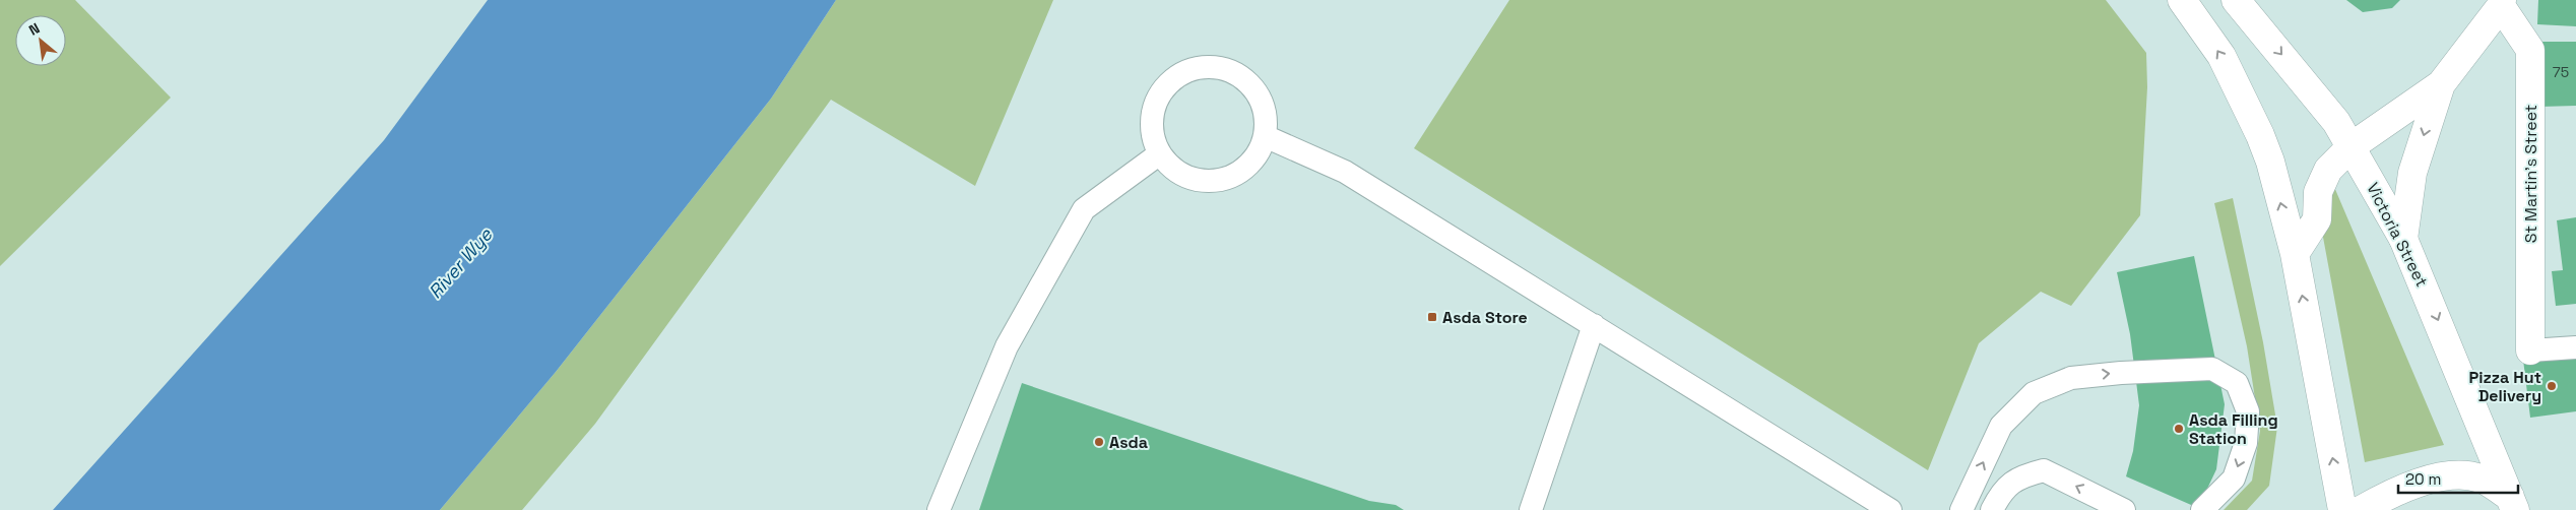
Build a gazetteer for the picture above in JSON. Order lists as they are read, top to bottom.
{
  "streets": {
    "main road": ["St Martin's Street", "Victoria Street"]
  },
  "crossings": [
    ["St Martin's Street", "Victoria Street"]
  ],
  "water": ["River Wye"],
  "places": {
    "transit": ["Asda Store"],
    "other": ["Pizza Hut Delivery", "Asda Filling Station", "Asda"]
  },
  "house_numbers": ["75"],
  "scale_bar": "20 m",
  "north": "top left"
}
